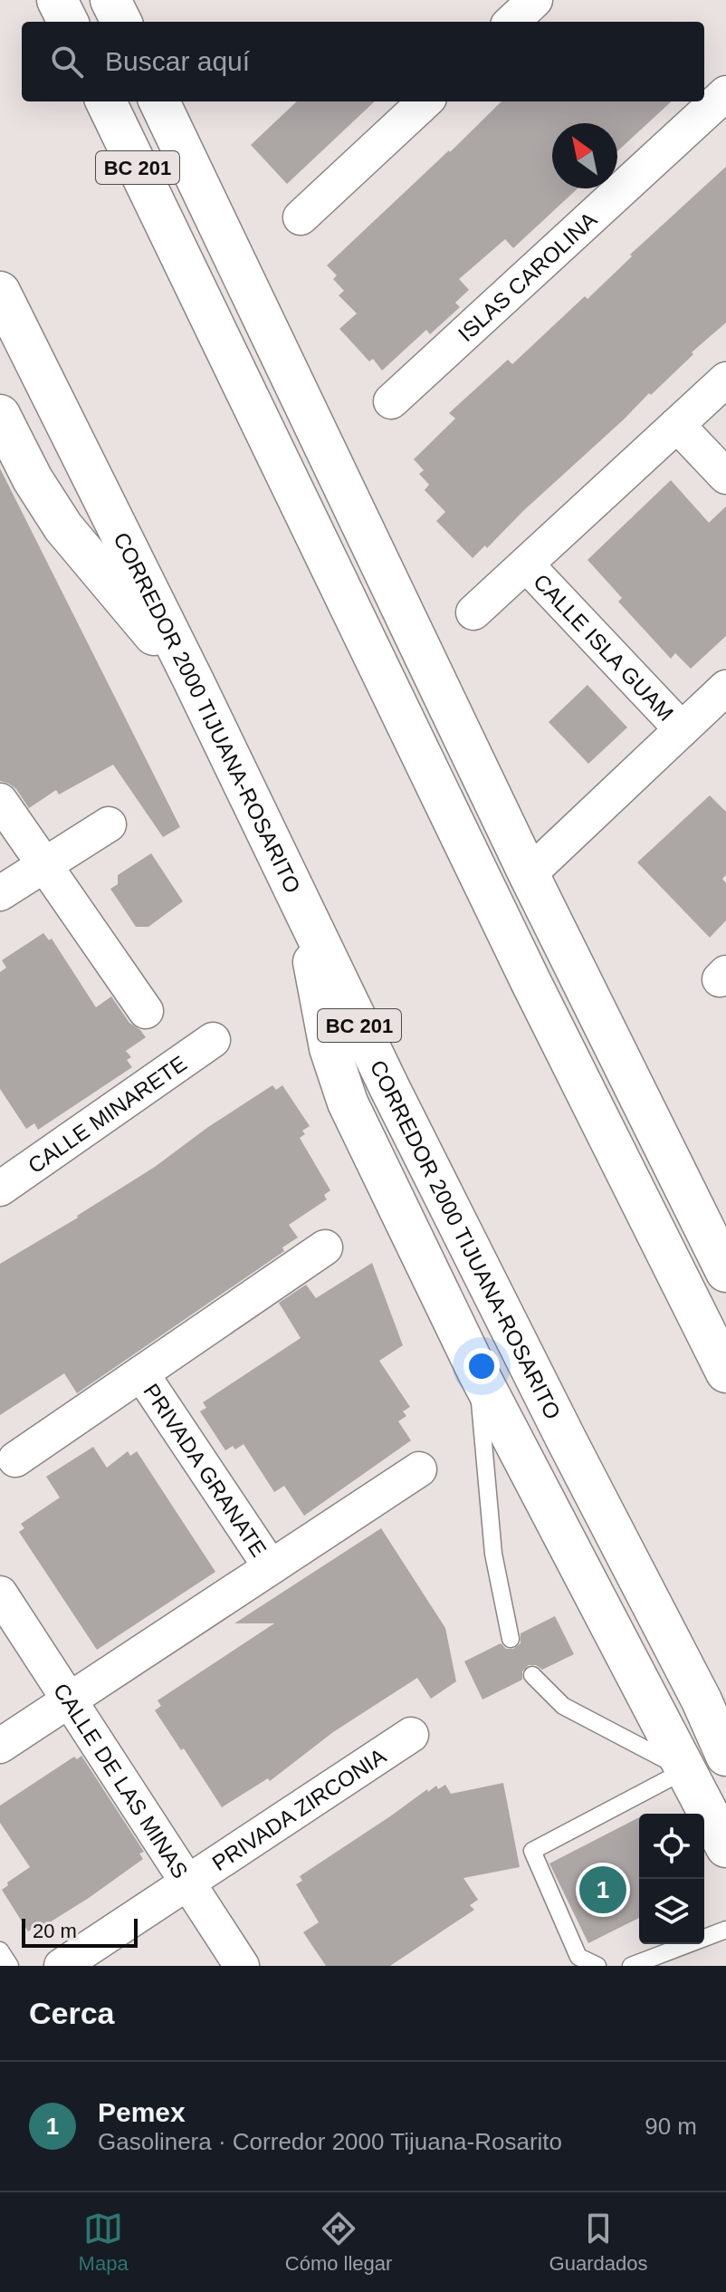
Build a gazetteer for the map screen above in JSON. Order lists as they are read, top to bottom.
{
  "streets": {
    "highway": ["BC 201", "CORREDOR 2000 TIJUANA-ROSARITO"],
    "street": [
      "ISLAS CAROLINA",
      "CALLE ISLA GUAM",
      "CALLE MINARETE",
      "PRIVADA GRANATE",
      "CALLE DE LAS MINAS",
      "PRIVADA ZIRCONIA"
    ]
  },
  "crossings": [
    ["PRIVADA GRANATE", "CALLE DE LAS MINAS"],
    ["CALLE DE LAS MINAS", "PRIVADA ZIRCONIA"]
  ],
  "scale_bar": "20 m",
  "north": "top left",
  "page": {
    "search": "Buscar aquí",
    "pins": "1",
    "scale": "20 m",
    "heading": "Cerca",
    "list": [
      {
        "mark": "1",
        "name": "Pemex",
        "note": "Gasolinera · Corredor 2000 Tijuana-Rosarito",
        "value": "90 m"
      }
    ],
    "nav": ["Mapa", "Cómo llegar", "Guardados"]
  }
}
